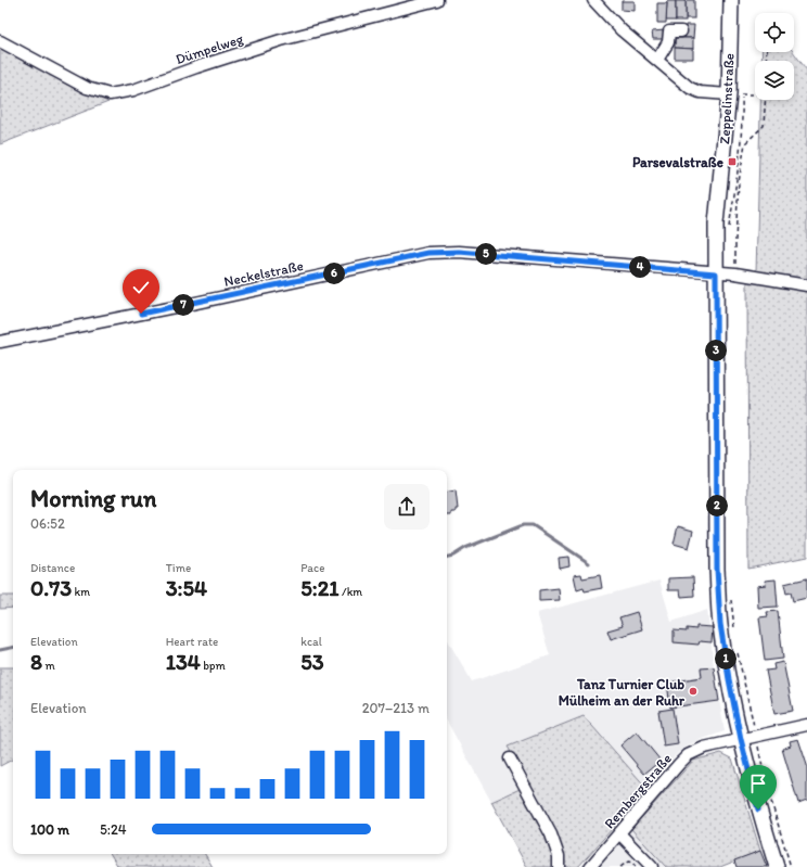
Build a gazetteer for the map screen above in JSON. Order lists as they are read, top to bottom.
{
  "streets": {
    "main road": ["Zeppelinstraße"],
    "street": ["Dümpelweg", "Neckelstraße", "Rembergstraße"]
  },
  "crossings": [
    ["Zeppelinstraße", "Neckelstraße"],
    ["Zeppelinstraße", "Rembergstraße"]
  ],
  "places": {
    "transit": ["Parsevalstraße"],
    "other": ["Tanz Turnier Club Mülheim an der Ruhr"]
  },
  "page": {
    "pins": [
      "5",
      "4",
      "6",
      "7",
      "3",
      "2",
      "1"
    ],
    "heading": ["Morning run", "06:52"],
    "stats": [
      ["Distance", "0.73 km"],
      ["Time", "3:54"],
      ["Pace", "5:21 /km"],
      ["Elevation", "8 m"],
      ["Heart rate", "134 bpm"],
      ["kcal", "53"]
    ],
    "chart": ["Elevation", "207–213 m"],
    "list": [
      {
        "name": "100 m",
        "note": "5:24"
      }
    ]
  }
}
